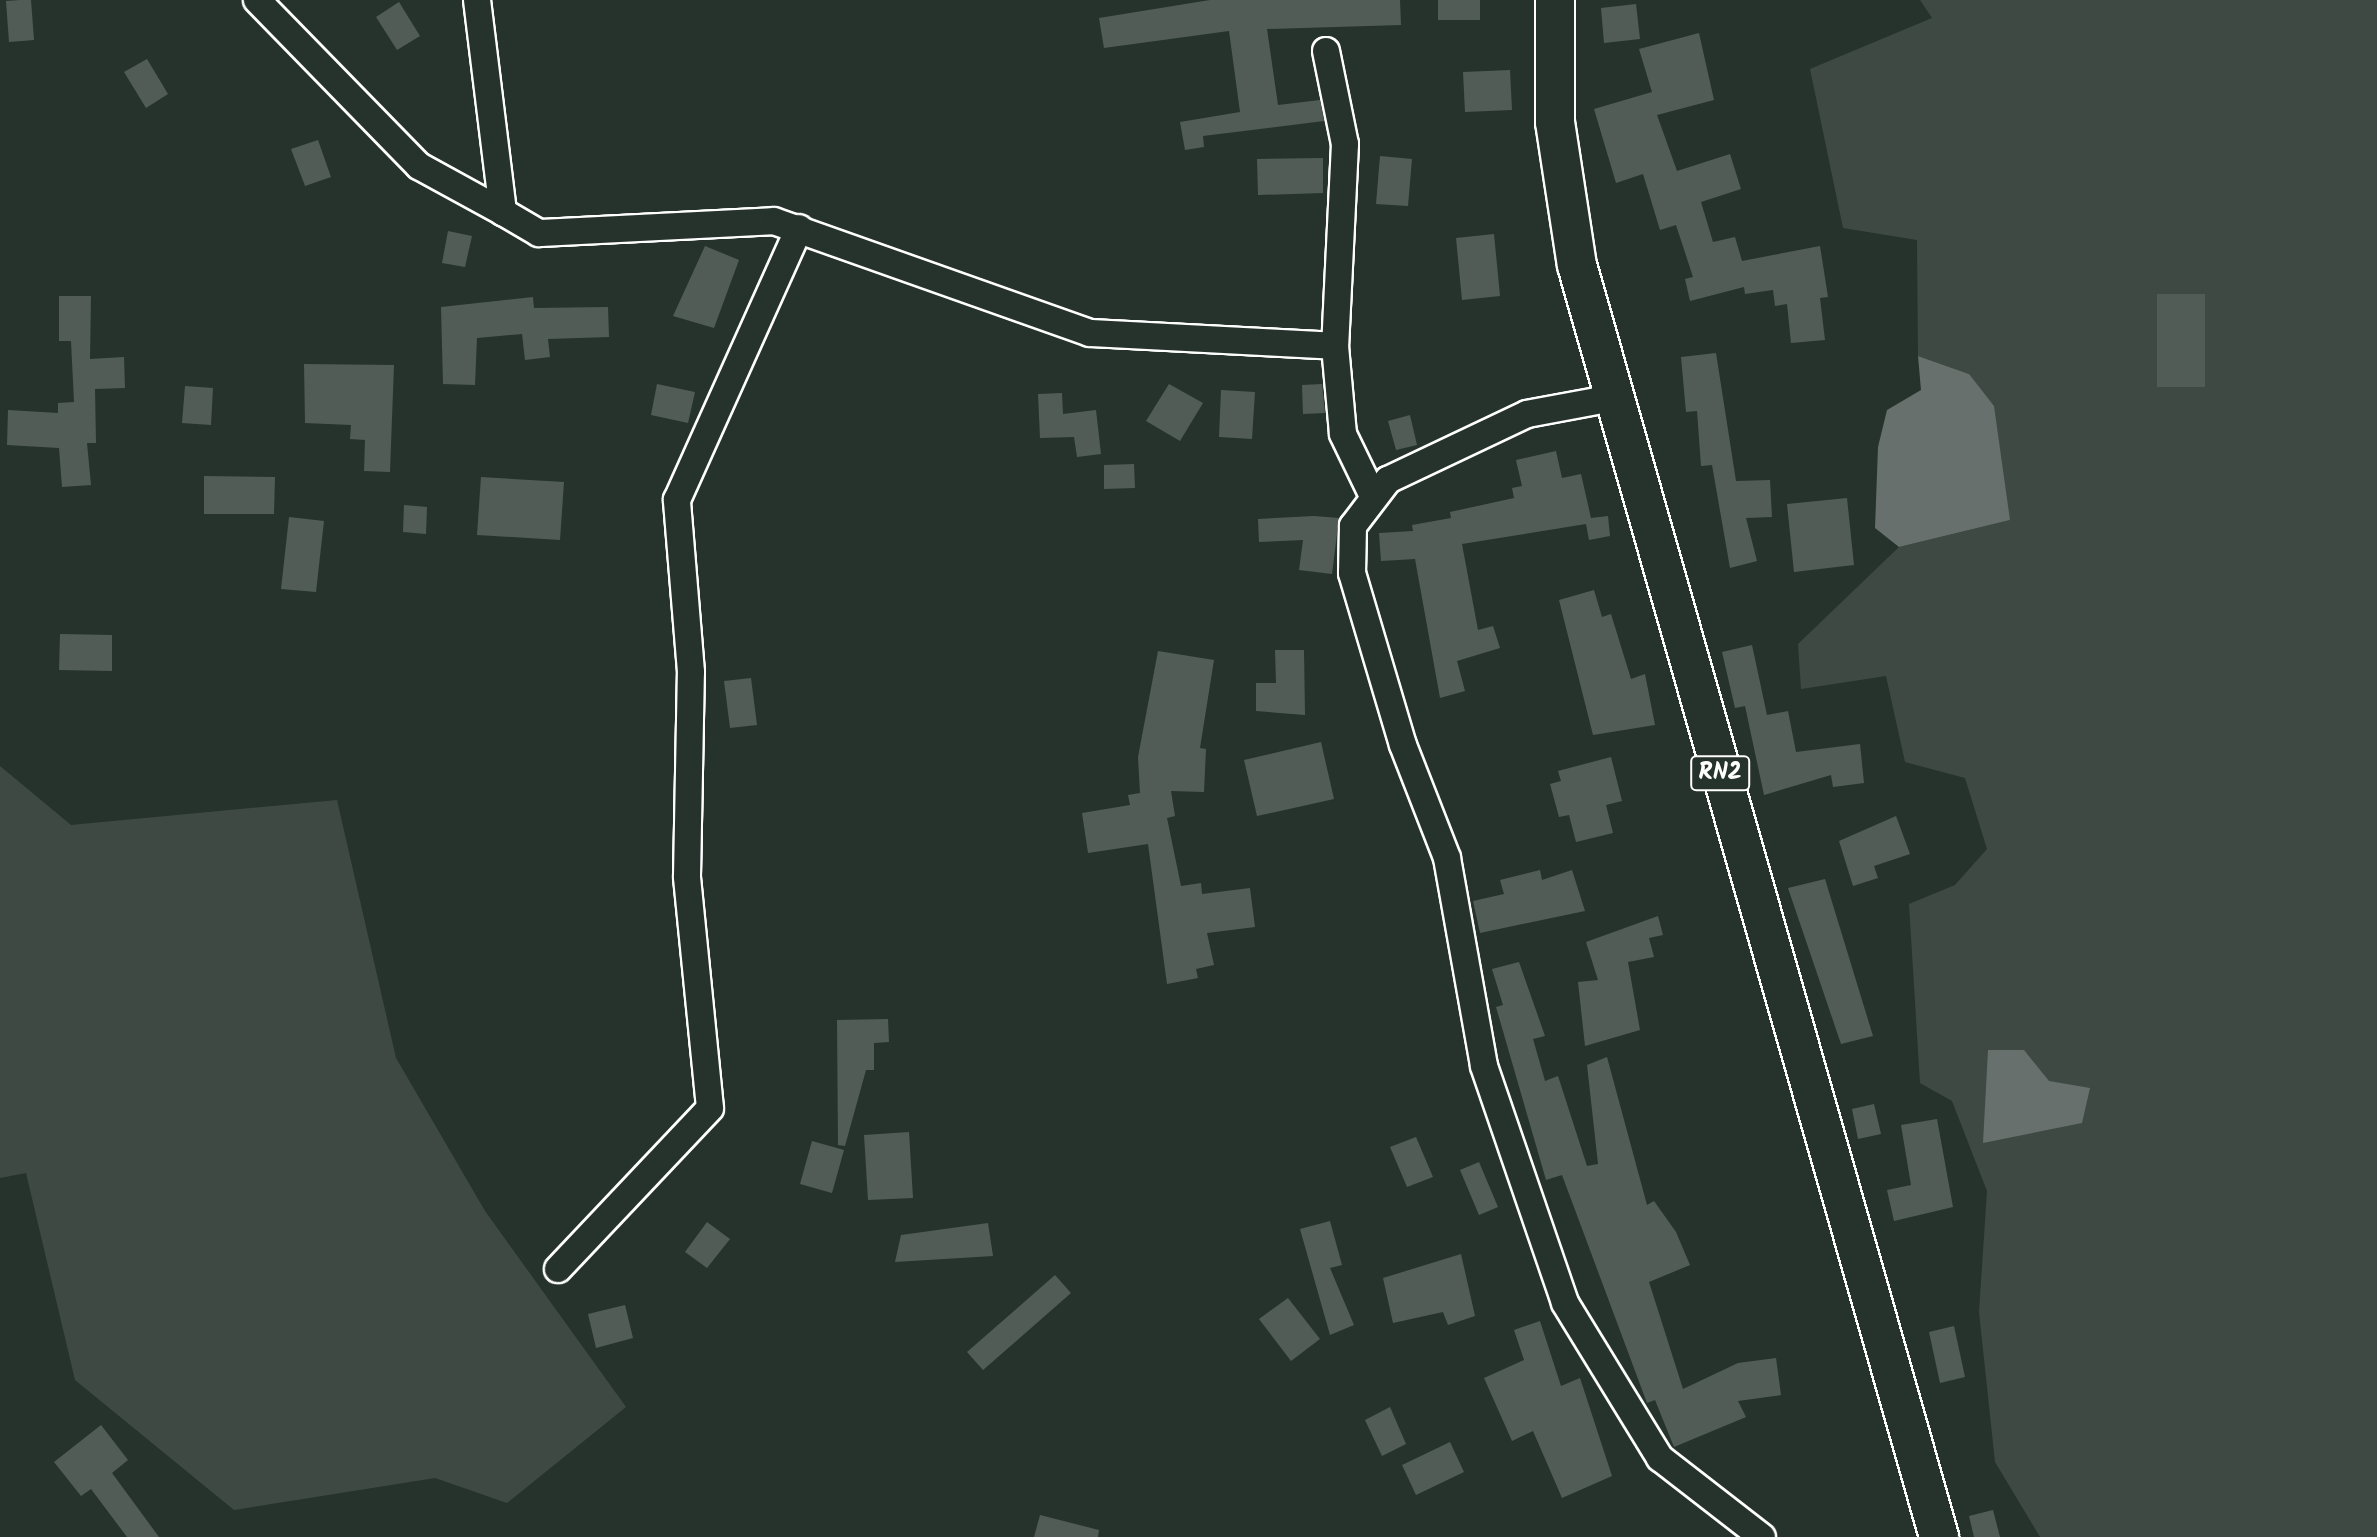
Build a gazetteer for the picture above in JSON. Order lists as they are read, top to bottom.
{
  "streets": {
    "highway": ["RN2"]
  }
}
